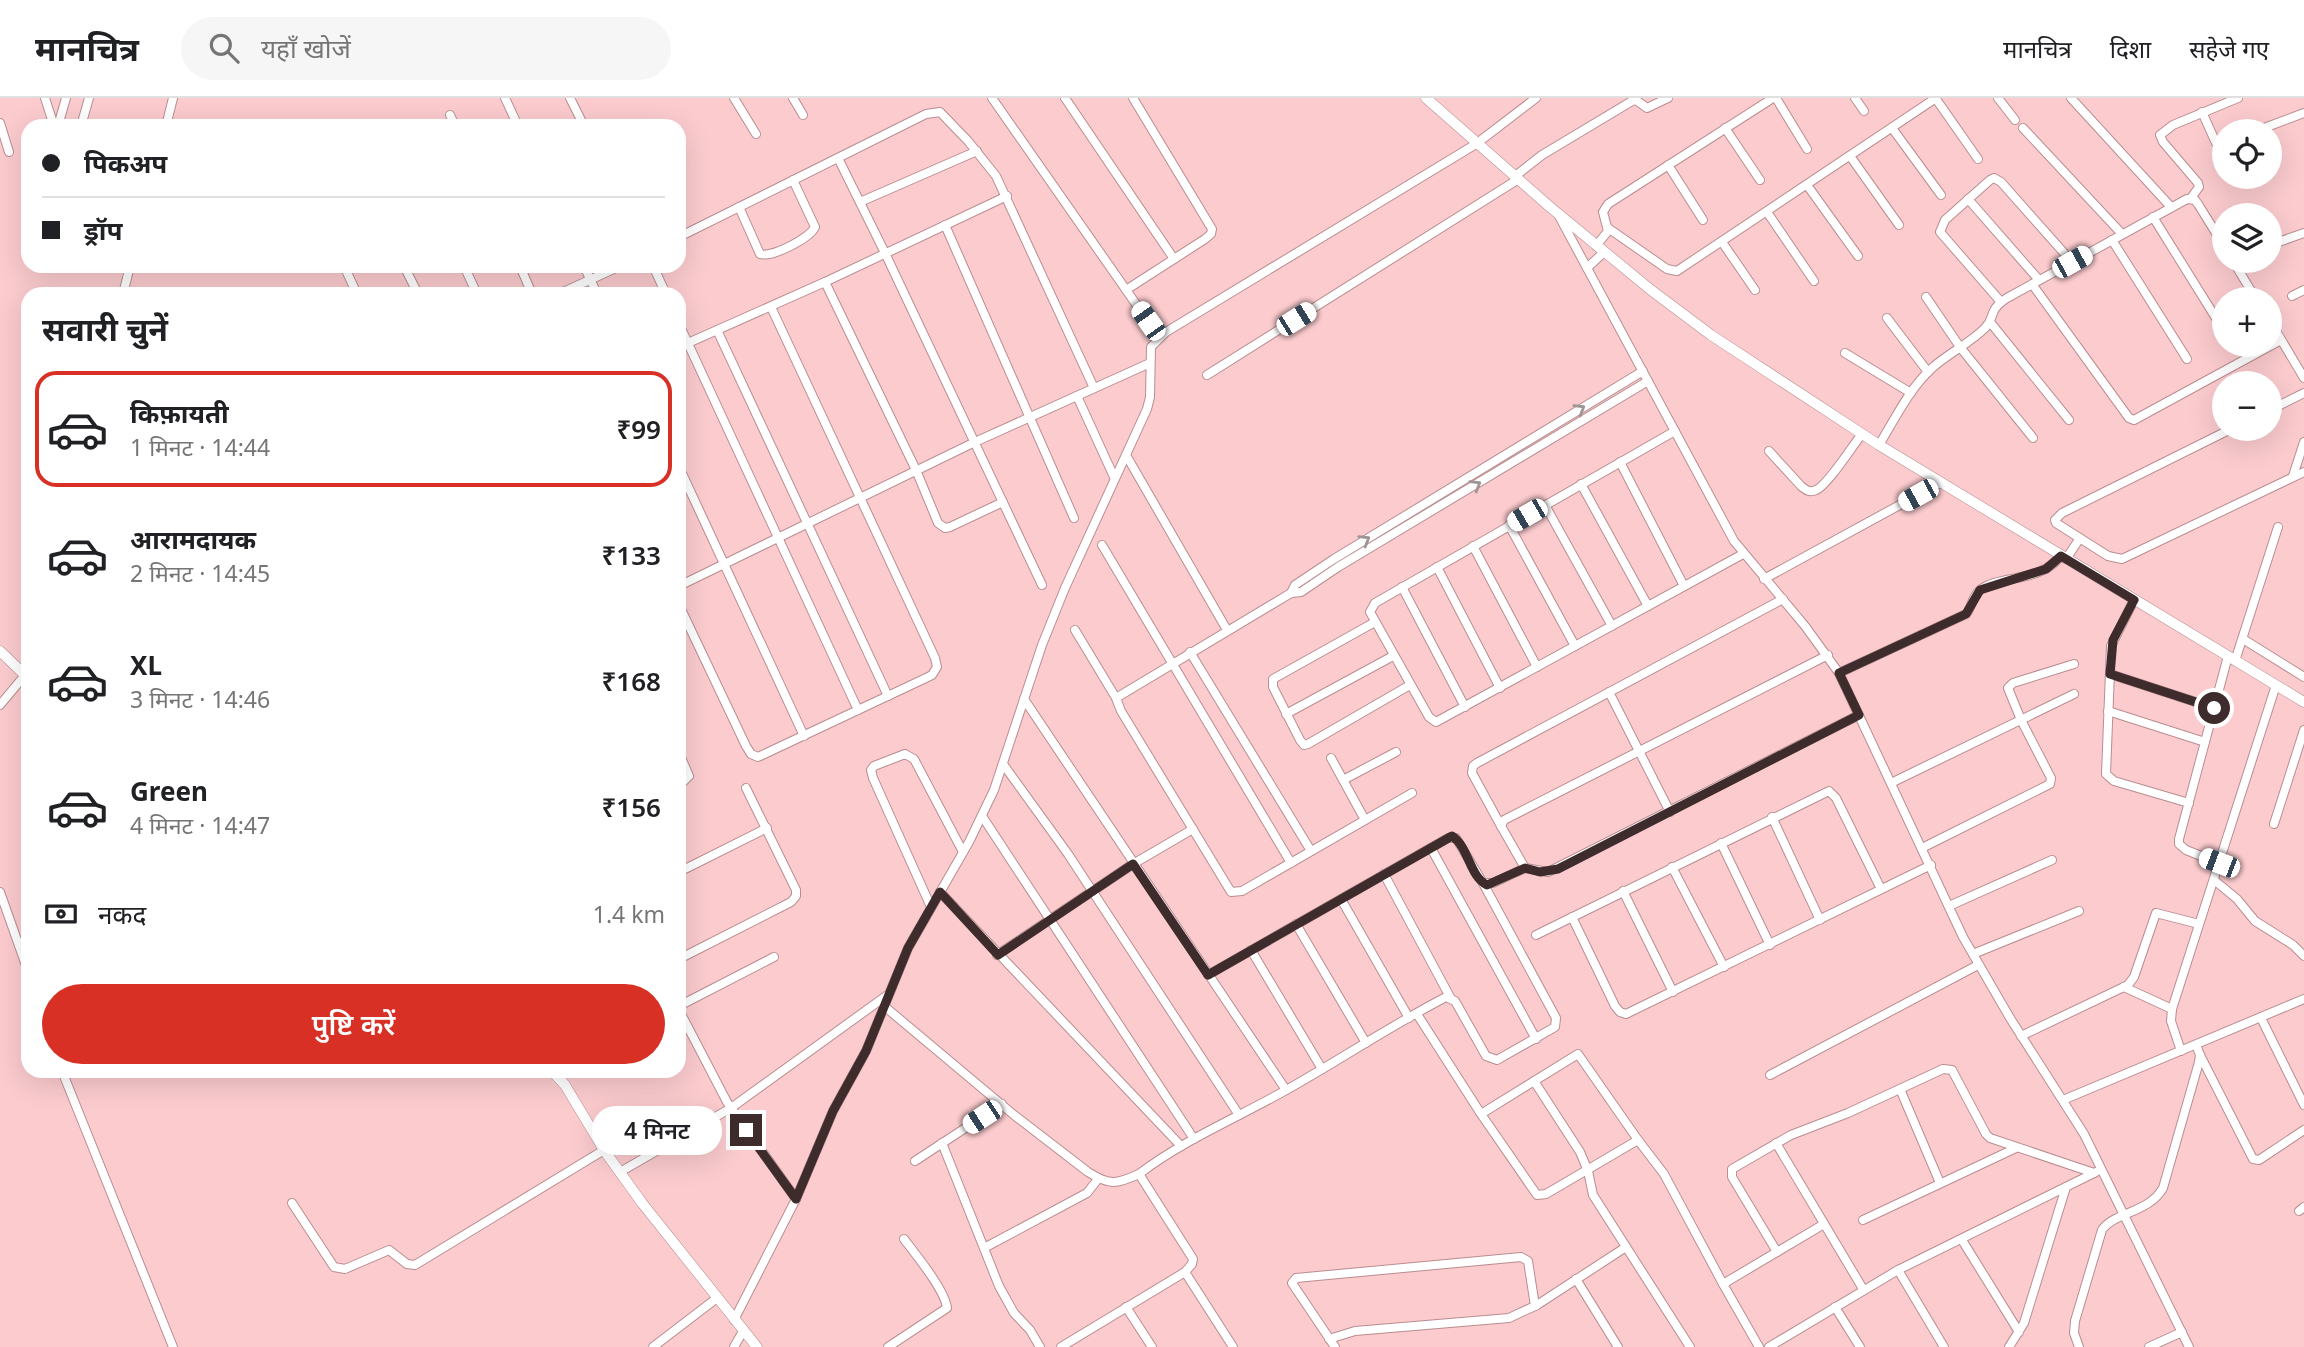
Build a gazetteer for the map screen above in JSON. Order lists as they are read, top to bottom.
{
  "page": {
    "header": "मानचित्र",
    "search": "यहाँ खोजें",
    "nav": ["मानचित्र", "दिशा", "सहेजे गए"],
    "map_buttons": ["+", "−"],
    "banner": ["पिकअप", "ड्रॉप"],
    "heading": "सवारी चुनें",
    "list": [
      {
        "name": "किफ़ायती",
        "note": "1 मिनट · 14:44",
        "value": "₹99"
      },
      {
        "name": "आरामदायक",
        "note": "2 मिनट · 14:45",
        "value": "₹133"
      },
      {
        "name": "XL",
        "note": "3 मिनट · 14:46",
        "value": "₹168"
      },
      {
        "name": "Green",
        "note": "4 मिनट · 14:47",
        "value": "₹156"
      }
    ],
    "pay": ["नकद", "1.4 km"],
    "buttons": "पुष्टि करें",
    "bubble": "4 मिनट"
  }
}
